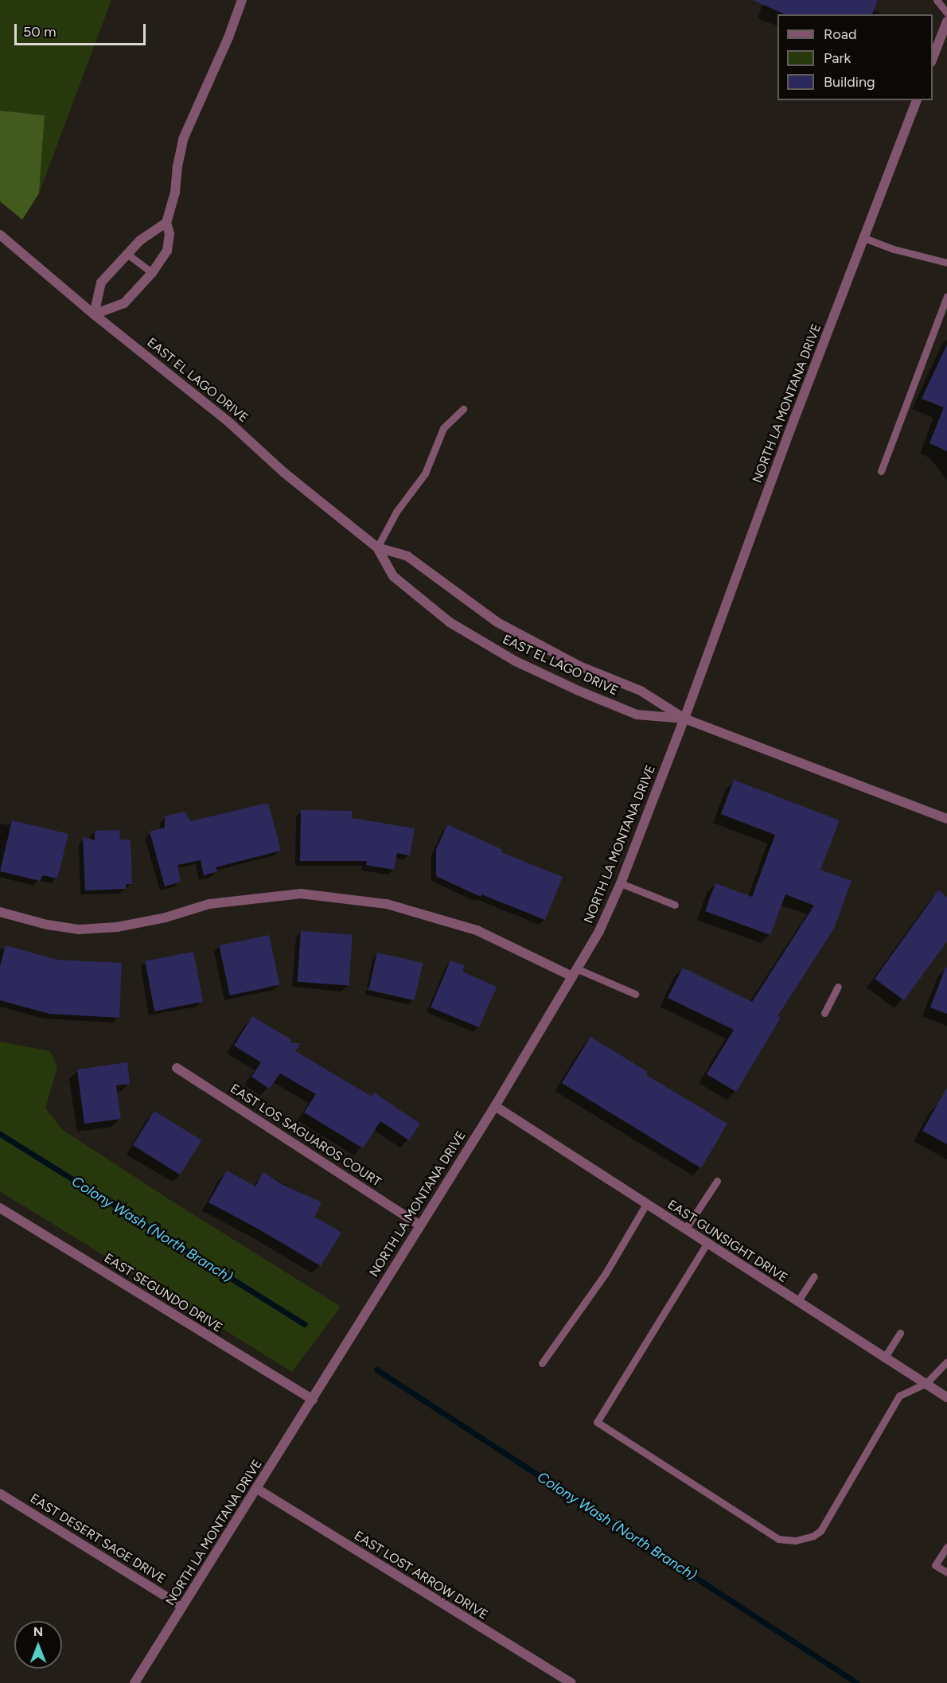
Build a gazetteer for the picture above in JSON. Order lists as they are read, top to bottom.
{
  "streets": {
    "street": [
      "EAST EL LAGO DRIVE",
      "NORTH LA MONTANA DRIVE",
      "EAST LOS SAGUAROS COURT",
      "EAST GUNSIGHT DRIVE",
      "EAST SEGUNDO DRIVE",
      "EAST DESERT SAGE DRIVE",
      "EAST LOST ARROW DRIVE"
    ]
  },
  "crossings": [
    ["EAST EL LAGO DRIVE", "NORTH LA MONTANA DRIVE"],
    ["NORTH LA MONTANA DRIVE", "EAST LOS SAGUAROS COURT"],
    ["NORTH LA MONTANA DRIVE", "EAST GUNSIGHT DRIVE"],
    ["NORTH LA MONTANA DRIVE", "EAST SEGUNDO DRIVE"],
    ["NORTH LA MONTANA DRIVE", "EAST DESERT SAGE DRIVE"],
    ["NORTH LA MONTANA DRIVE", "EAST LOST ARROW DRIVE"]
  ],
  "water": ["Colony Wash (North Branch)"],
  "legend": ["Road", "Park", "Building"],
  "scale_bar": "50 m",
  "north": "top"
}
